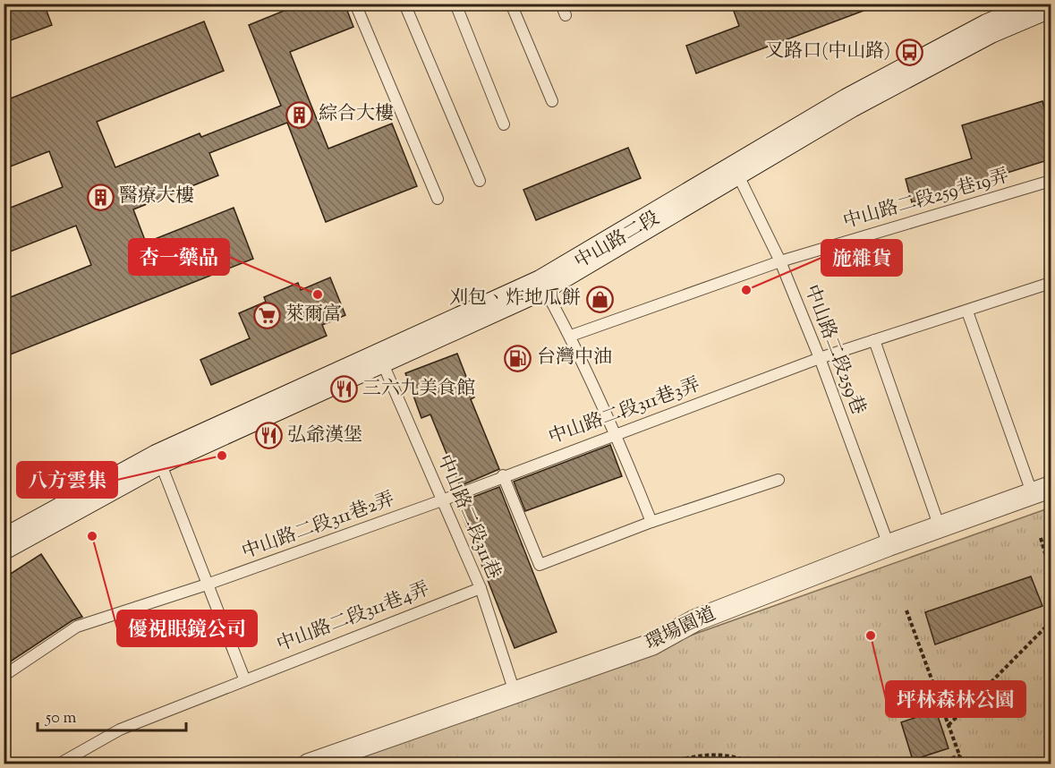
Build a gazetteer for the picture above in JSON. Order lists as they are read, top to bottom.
{
  "streets": {
    "street": ["中山路二段", "環場園道"],
    "lane": [
      "中山路二段259巷19弄",
      "中山路二段259巷",
      "中山路二段311巷3弄",
      "中山路二段311巷",
      "中山路二段311巷2弄",
      "中山路二段311巷4弄"
    ]
  },
  "crossings": [
    ["中山路二段259巷19弄", "中山路二段259巷"],
    ["中山路二段", "中山路二段259巷"],
    ["中山路二段", "中山路二段311巷"],
    ["中山路二段259巷", "中山路二段311巷3弄"],
    ["中山路二段259巷", "環場園道"],
    ["中山路二段311巷3弄", "中山路二段311巷"],
    ["中山路二段311巷3弄", "中山路二段311巷2弄"],
    ["中山路二段311巷", "中山路二段311巷2弄"],
    ["中山路二段311巷", "中山路二段311巷4弄"],
    ["中山路二段311巷", "環場園道"]
  ],
  "places": {
    "bus stop": ["叉路口(中山路)"],
    "building": ["綜合大樓", "醫療大樓"],
    "other": [
      "施雜貨",
      "杏一藥品",
      "八方雲集",
      "優視眼鏡公司",
      "坪林森林公園"
    ],
    "shop": ["刈包、炸地瓜餅"],
    "supermarket": ["萊爾富"],
    "fuel station": ["台灣中油"],
    "restaurant": ["三六九美食館", "弘爺漢堡"]
  },
  "scale_bar": "50 m"
}
